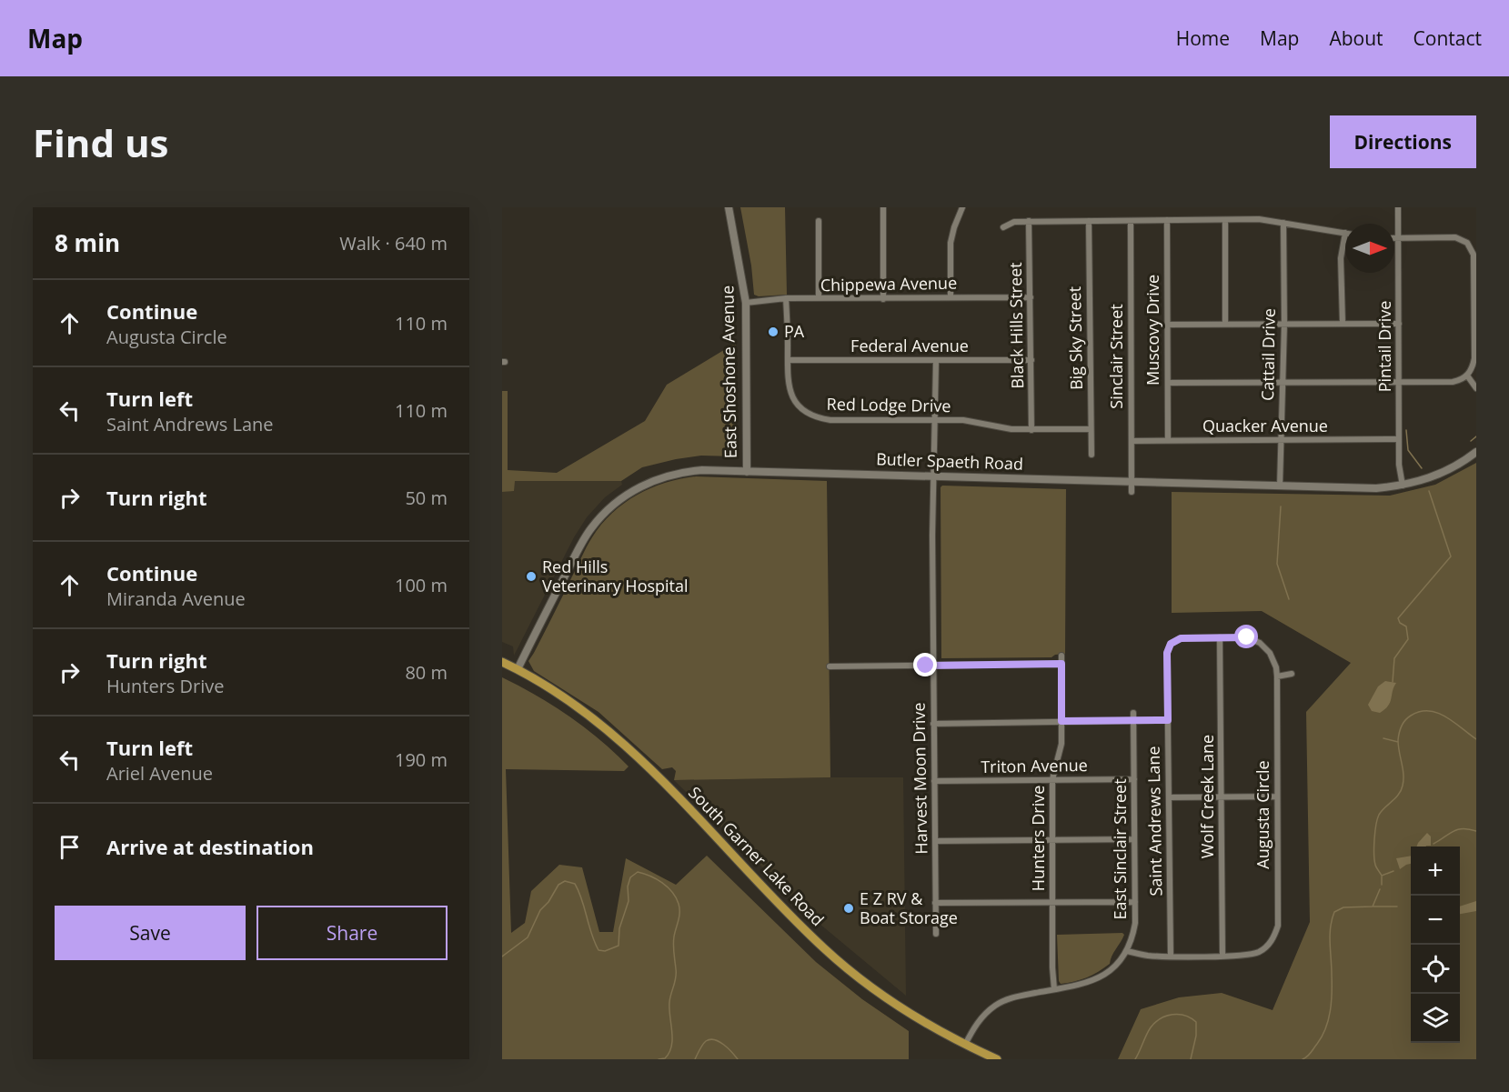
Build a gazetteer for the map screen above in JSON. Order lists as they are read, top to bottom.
{
  "streets": {
    "main road": ["East Shoshone Avenue", "Butler Spaeth Road", "South Garner Lake Road"],
    "street": [
      "Chippewa Avenue",
      "Black Hills Street",
      "Muscovy Drive",
      "Big Sky Street",
      "Federal Avenue",
      "Pintail Drive",
      "Cattail Drive",
      "Sinclair Street",
      "Red Lodge Drive",
      "Quacker Avenue",
      "Triton Avenue",
      "Harvest Moon Drive",
      "Wolf Creek Lane",
      "Augusta Circle",
      "Saint Andrews Lane",
      "Hunters Drive",
      "East Sinclair Street"
    ]
  },
  "crossings": [
    ["Chippewa Avenue", "Black Hills Street"],
    ["Chippewa Avenue", "East Shoshone Avenue"],
    ["Chippewa Avenue", "Red Lodge Drive"],
    ["Black Hills Street", "Federal Avenue"],
    ["Black Hills Street", "Red Lodge Drive"],
    ["Muscovy Drive", "Quacker Avenue"],
    ["Big Sky Street", "Red Lodge Drive"],
    ["Federal Avenue", "Red Lodge Drive"],
    ["Federal Avenue", "Harvest Moon Drive"],
    ["Pintail Drive", "Quacker Avenue"],
    ["Pintail Drive", "Butler Spaeth Road"],
    ["Cattail Drive", "Quacker Avenue"],
    ["Cattail Drive", "Butler Spaeth Road"],
    ["Sinclair Street", "Quacker Avenue"],
    ["Sinclair Street", "Butler Spaeth Road"],
    ["East Shoshone Avenue", "Butler Spaeth Road"],
    ["Red Lodge Drive", "Harvest Moon Drive"],
    ["Butler Spaeth Road", "Harvest Moon Drive"],
    ["Butler Spaeth Road", "South Garner Lake Road"],
    ["Triton Avenue", "Harvest Moon Drive"],
    ["Triton Avenue", "Hunters Drive"],
    ["Triton Avenue", "East Sinclair Street"],
    ["Wolf Creek Lane", "Augusta Circle"],
    ["Augusta Circle", "Saint Andrews Lane"],
    ["Augusta Circle", "East Sinclair Street"],
    ["Hunters Drive", "East Sinclair Street"],
    ["East Sinclair Street", "South Garner Lake Road"]
  ],
  "places": ["PA", "Red Hills Veterinary Hospital", "E Z RV & Boat Storage"],
  "north": "right",
  "page": {
    "header": "Map",
    "nav": [
      "Home",
      "Map",
      "About",
      "Contact"
    ],
    "buttons": [
      "Directions",
      ["Save", "Share"]
    ],
    "title": "Find us",
    "heading": ["8 min", "Walk · 640 m"],
    "list": [
      ["Continue", "Augusta Circle", "110 m"],
      ["Turn left", "Saint Andrews Lane", "110 m"],
      ["Turn right", "50 m"],
      ["Continue", "Miranda Avenue", "100 m"],
      ["Turn right", "Hunters Drive", "80 m"],
      ["Turn left", "Ariel Avenue", "190 m"],
      "Arrive at destination"
    ],
    "map_buttons": ["+", "−"]
  }
}
